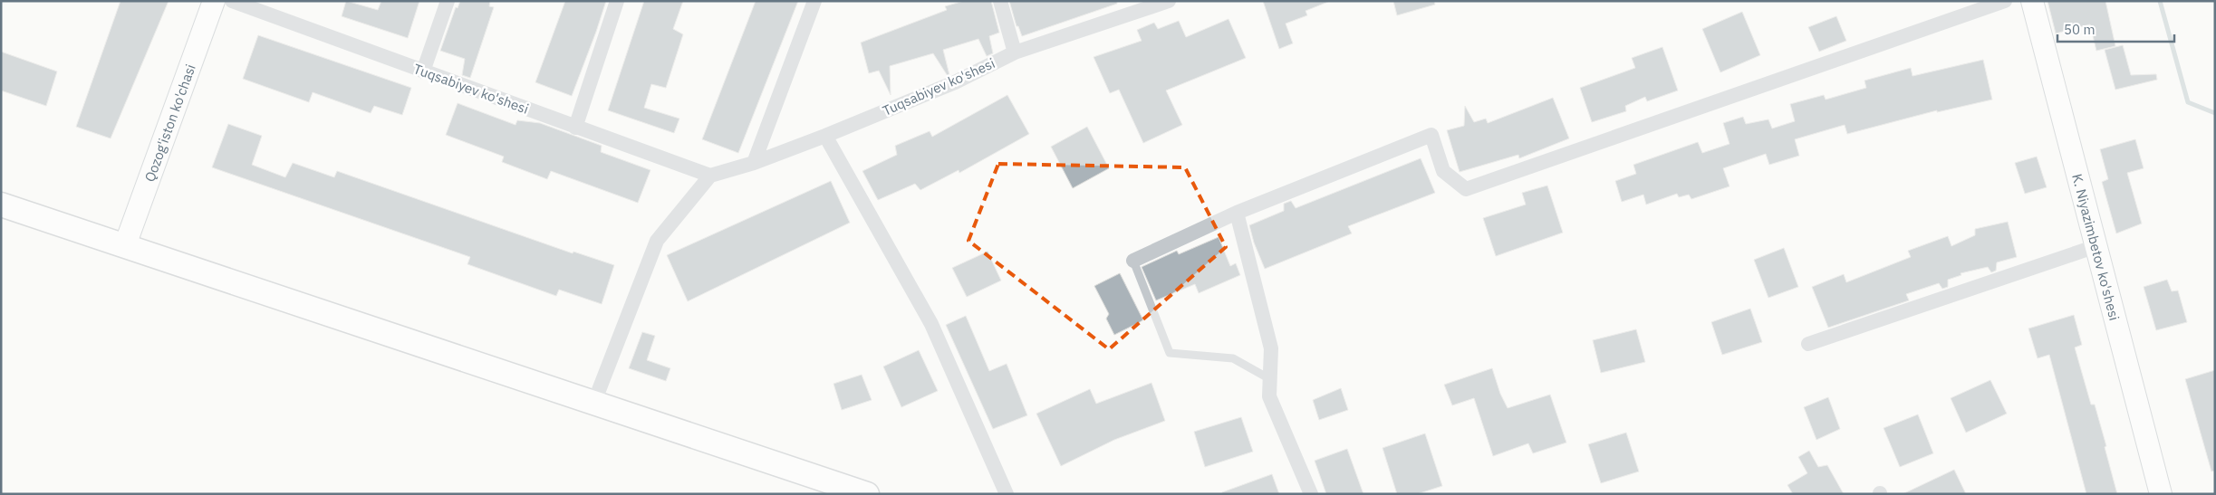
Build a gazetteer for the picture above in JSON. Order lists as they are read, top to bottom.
{
  "streets": {
    "street": ["Tuqsabiyev ko'shesi", "Qozog'iston ko'chasi", "K. Niyazimbetov ko'shesi"]
  },
  "scale_bar": "50 m"
}
